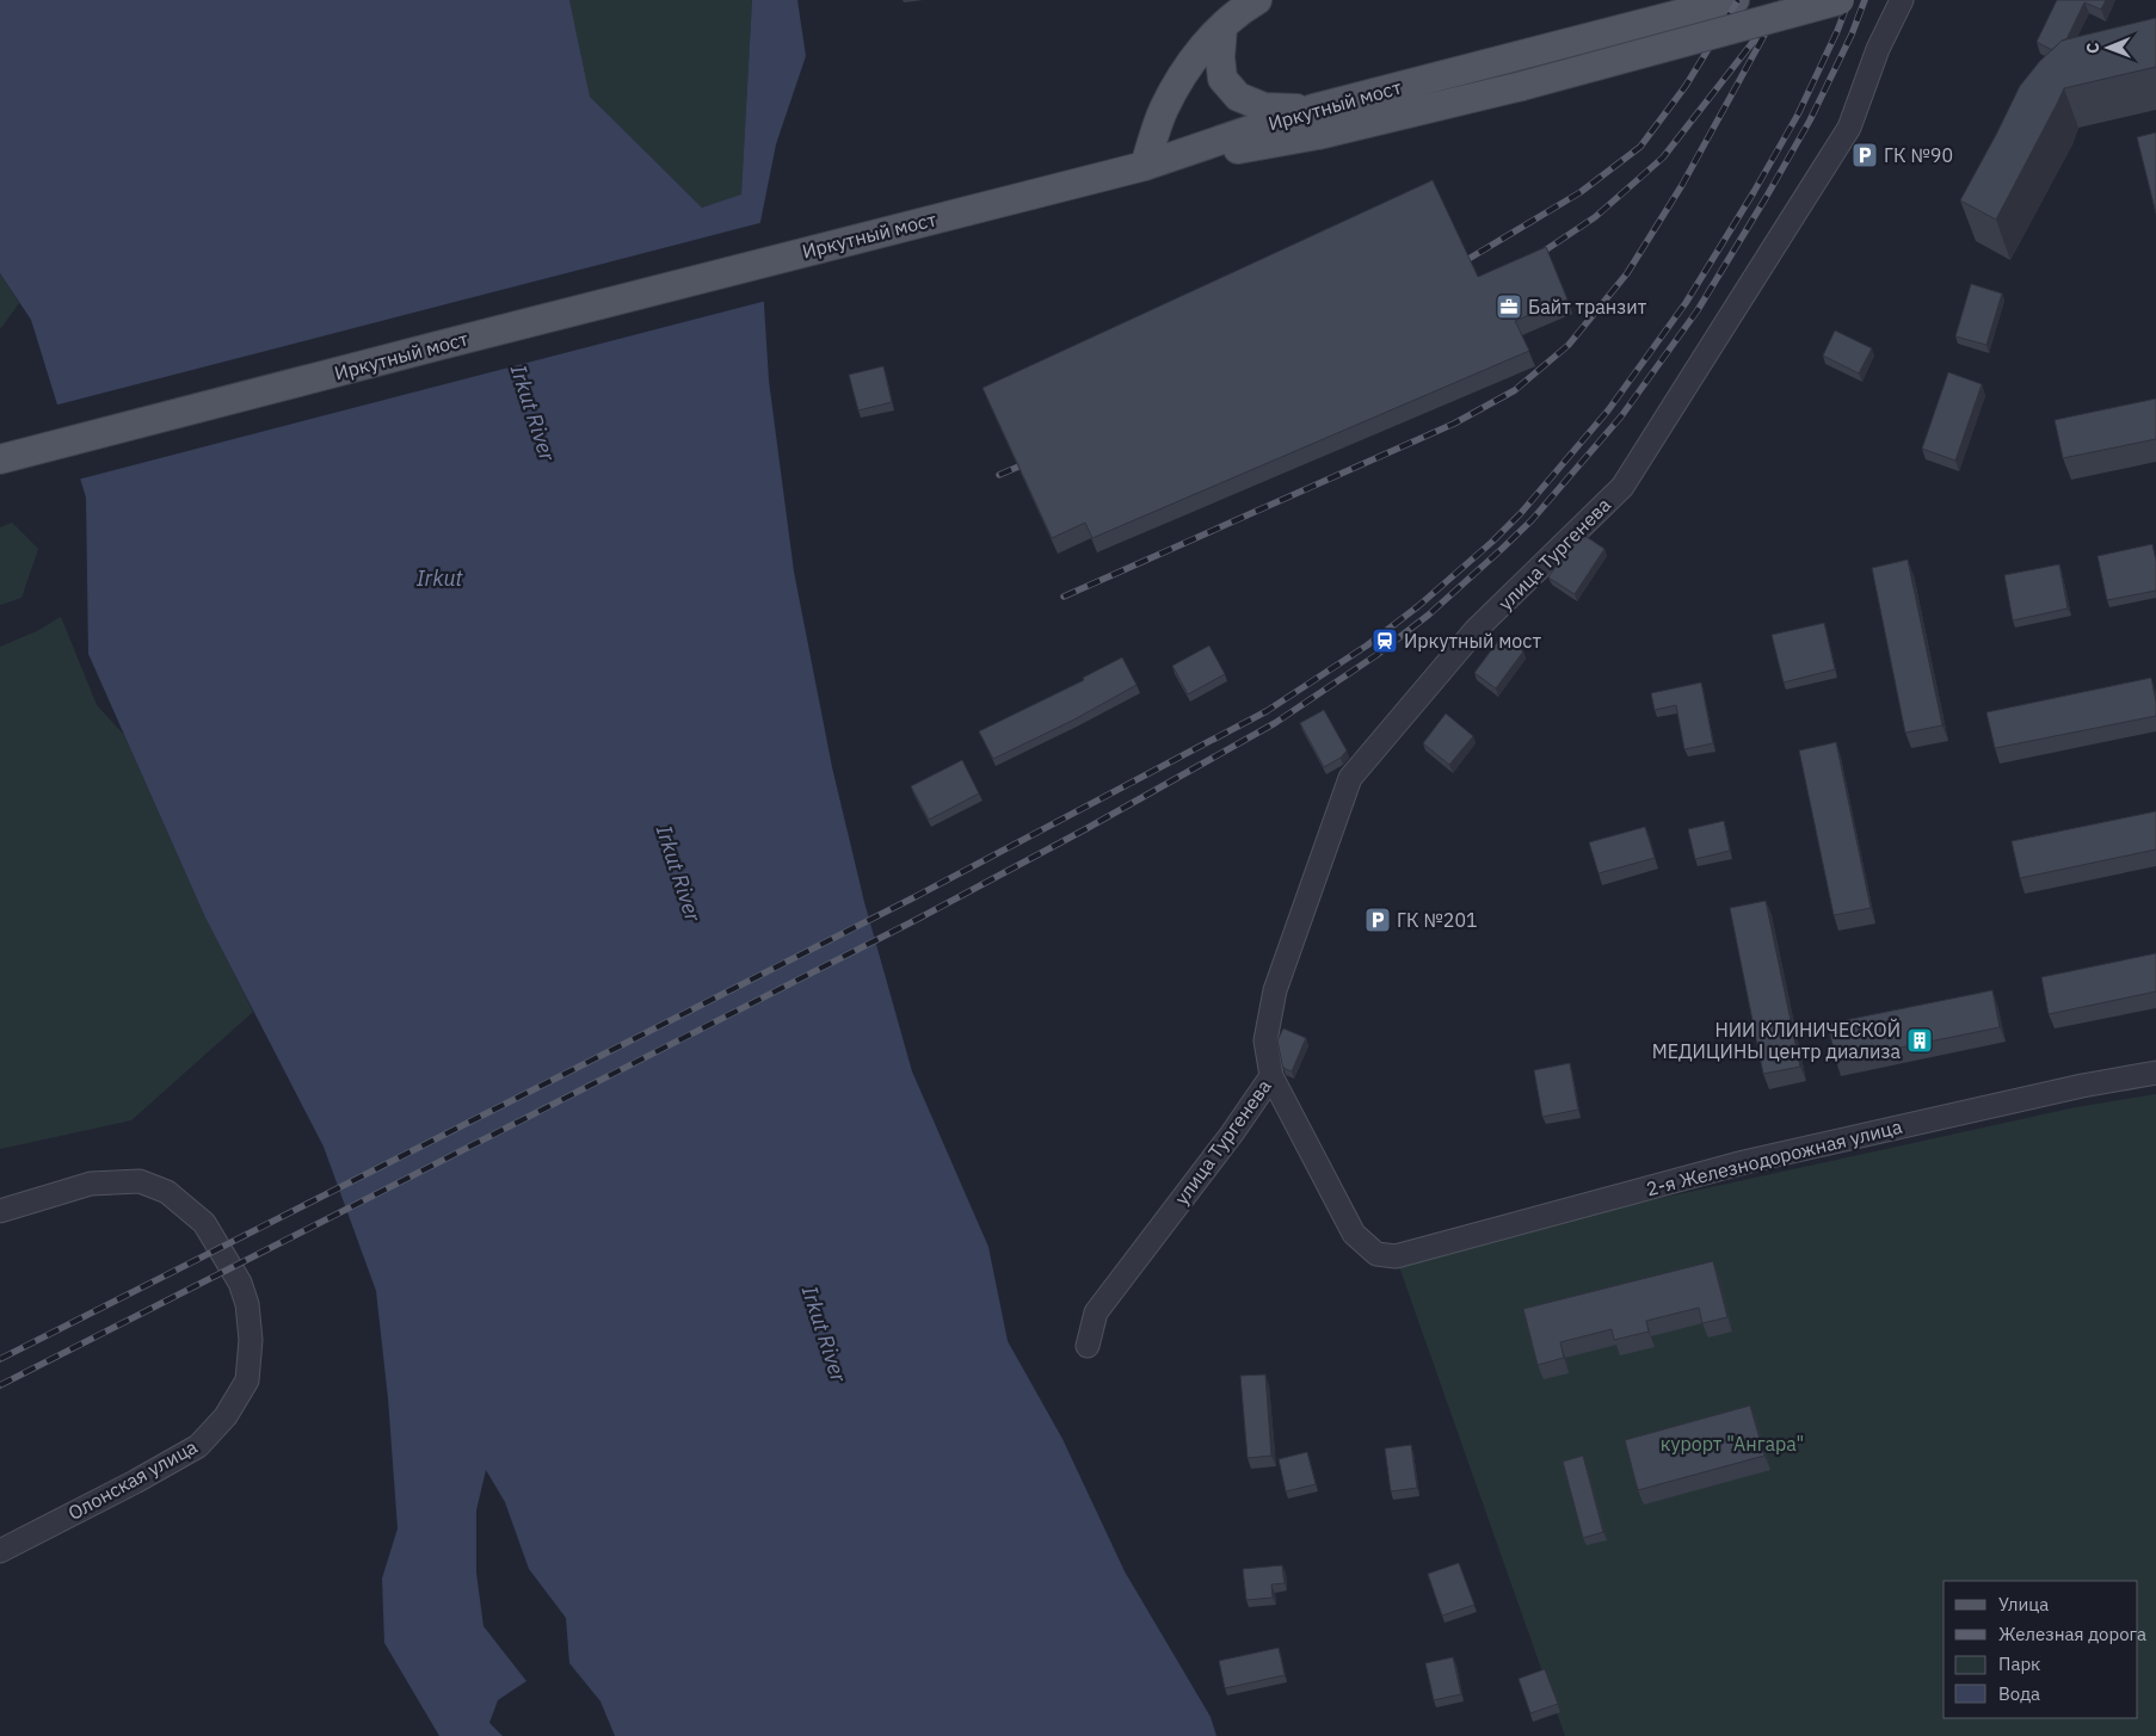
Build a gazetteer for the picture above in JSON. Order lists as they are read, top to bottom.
{
  "streets": {
    "main road": ["Иркутный мост"],
    "street": ["улица Тургенева", "2-я Железнодорожная улица", "Олонская улица"]
  },
  "crossings": [
    ["улица Тургенева", "2-я Железнодорожная улица"]
  ],
  "water": ["Irkut River", "Irkut"],
  "parks": ["курорт \"Ангара\""],
  "places": {
    "parking": ["ГК №90", "ГК №201"],
    "office": ["Байт транзит"],
    "station": ["Иркутный мост"],
    "building": ["НИИ КЛИНИЧЕСКОЙ МЕДИЦИНЫ центр диализа"]
  },
  "legend": [
    "Улица",
    "Железная дорога",
    "Парк",
    "Вода"
  ],
  "north": "left"
}
